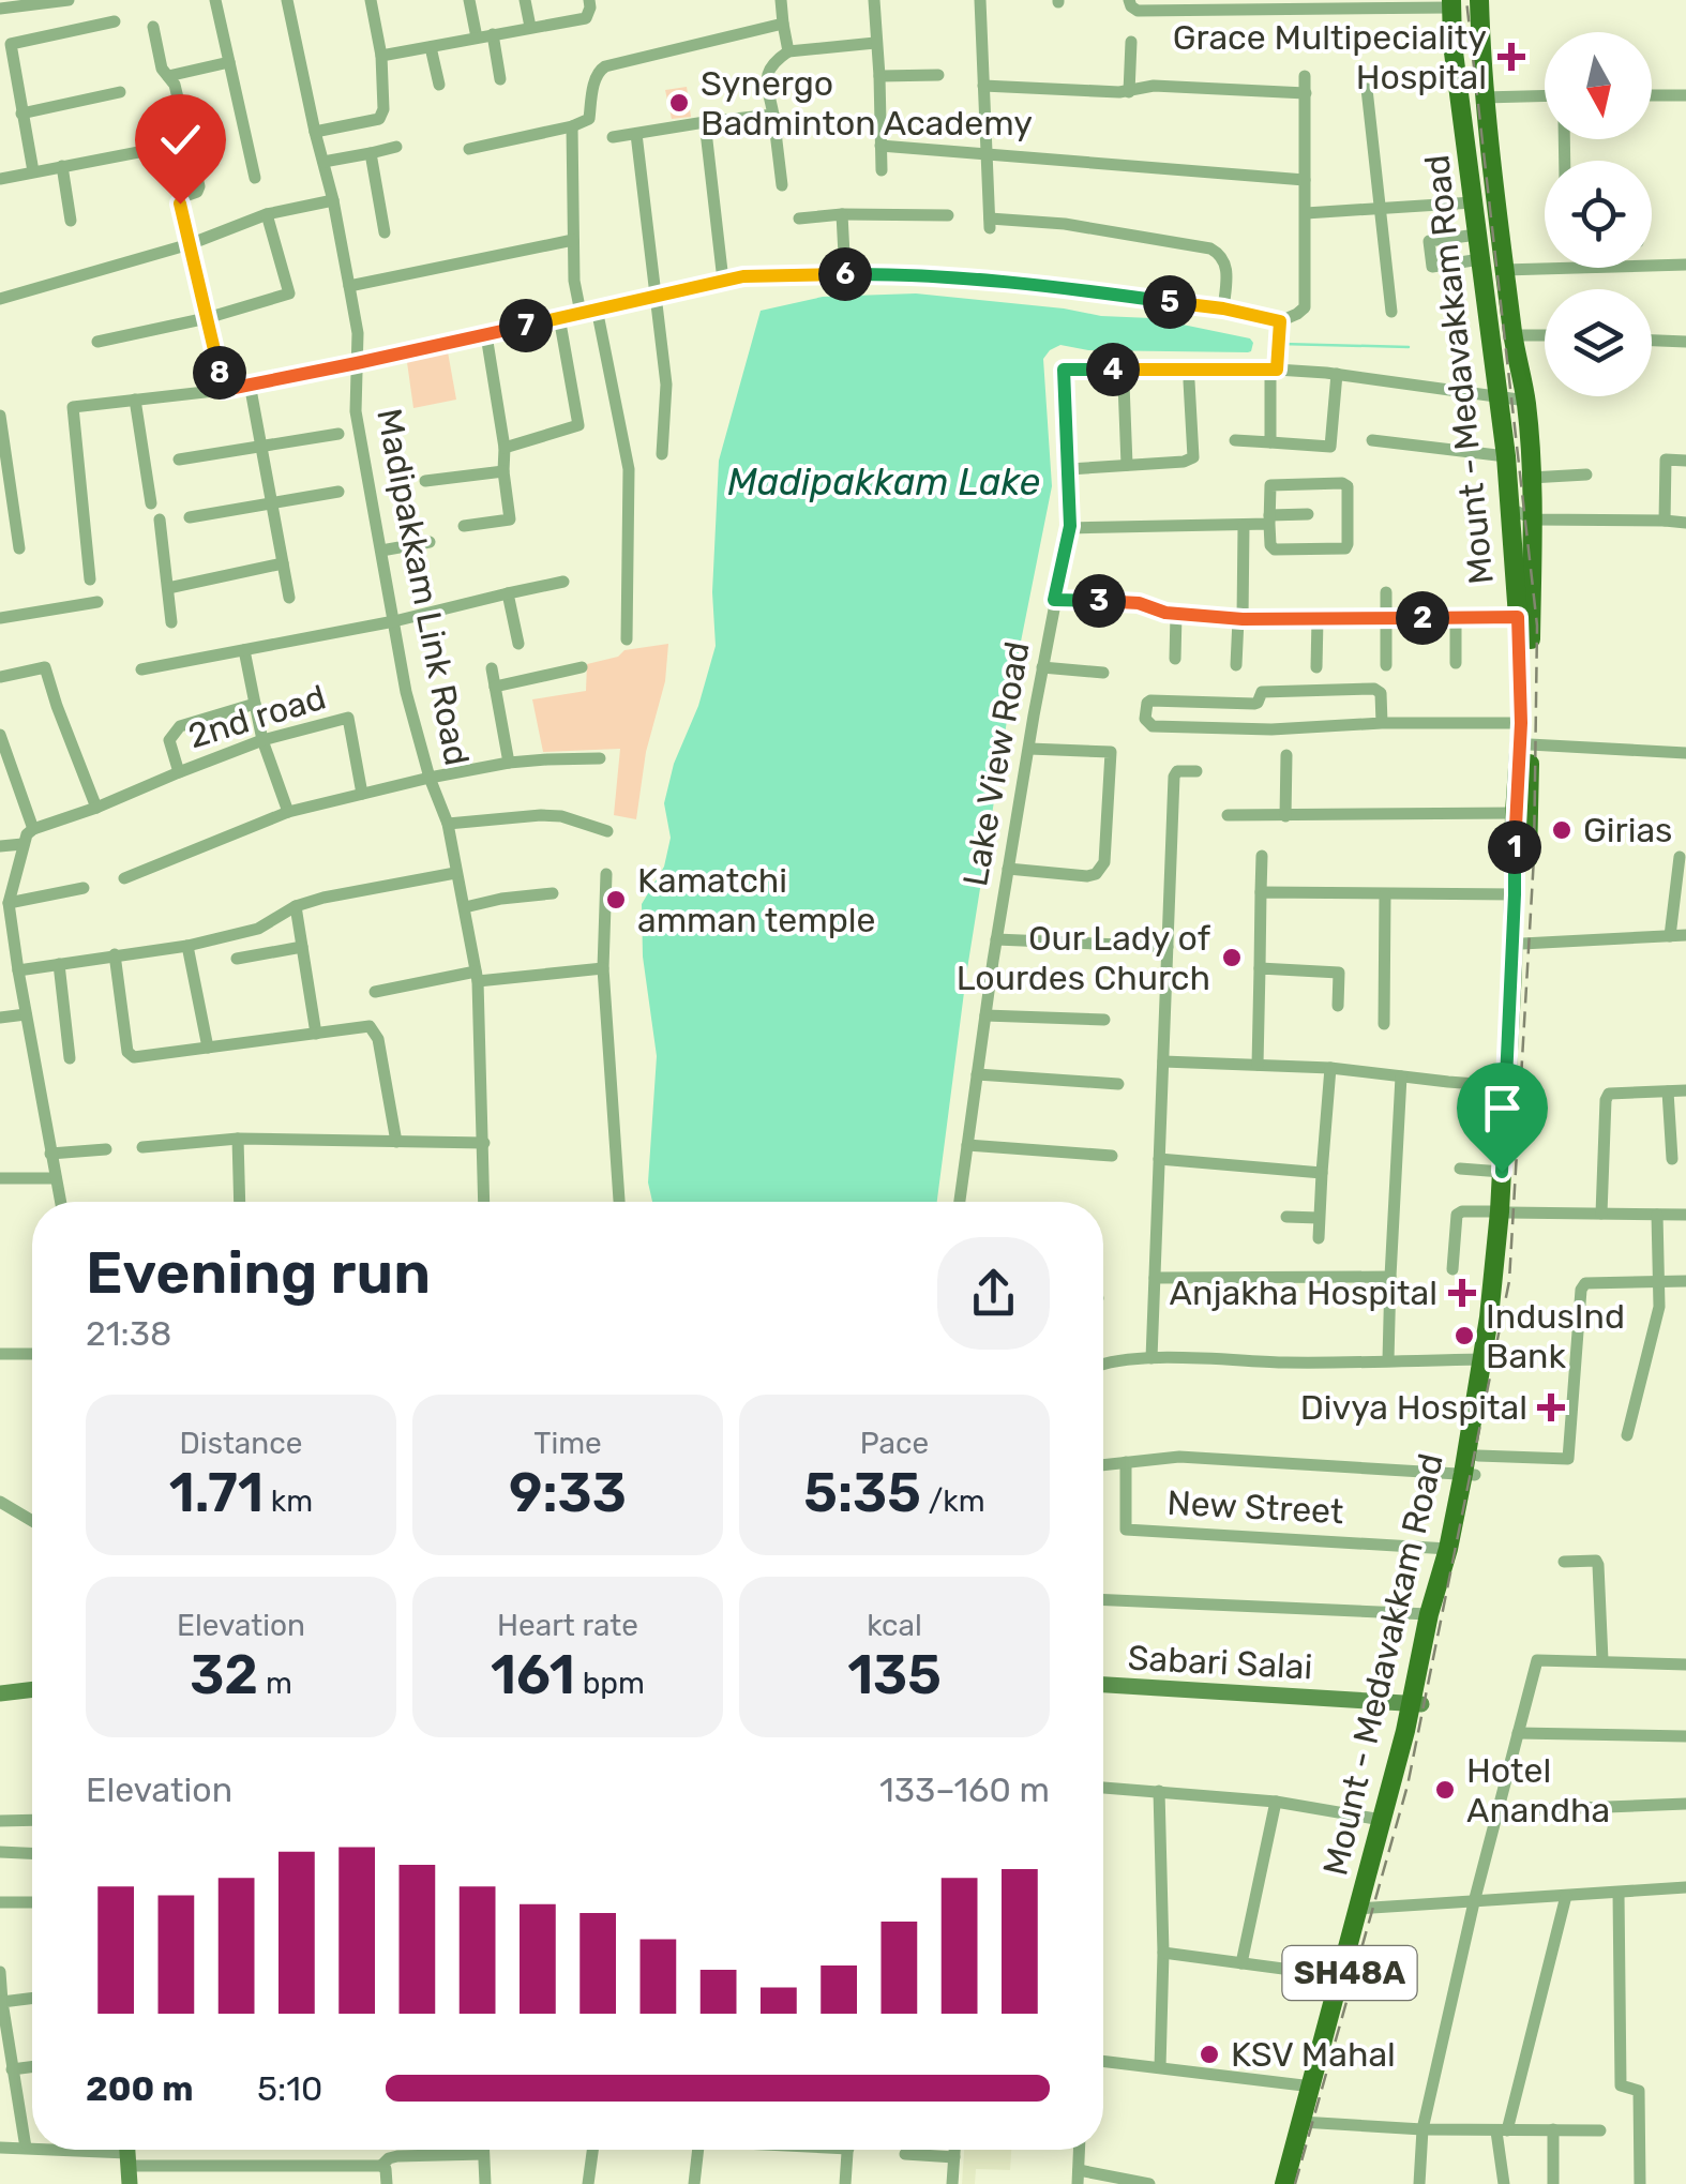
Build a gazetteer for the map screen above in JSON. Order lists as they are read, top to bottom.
{
  "streets": {
    "main road": ["Mount - Medavakkam Road", "Sabari Salai", "SH48A"],
    "street": [
      "Madipakkam Link Road",
      "2nd road",
      "Lake View Road",
      "New Street"
    ]
  },
  "crossings": [
    ["Mount - Medavakkam Road", "Lake View Road"],
    ["Mount - Medavakkam Road", "New Street"],
    ["Mount - Medavakkam Road", "Sabari Salai"]
  ],
  "water": ["Madipakkam Lake"],
  "places": {
    "health": ["Grace Multipeciality Hospital", "Anjakha Hospital", "Divya Hospital"],
    "other": [
      "Synergo Badminton Academy",
      "Girias",
      "Kamatchi amman temple",
      "Our Lady of Lourdes Church",
      "IndusInd Bank",
      "Hotel Anandha",
      "KSV Mahal"
    ]
  },
  "north": "bottom",
  "page": {
    "pins": [
      "6",
      "5",
      "7",
      "4",
      "8",
      "3",
      "2",
      "1"
    ],
    "heading": ["Evening run", "21:38"],
    "stats": [
      ["Distance", "1.71 km"],
      ["Time", "9:33"],
      ["Pace", "5:35 /km"],
      ["Elevation", "32 m"],
      ["Heart rate", "161 bpm"],
      ["kcal", "135"]
    ],
    "chart": ["Elevation", "133–160 m"],
    "list": [
      {
        "name": "200 m",
        "note": "5:10"
      }
    ]
  }
}
